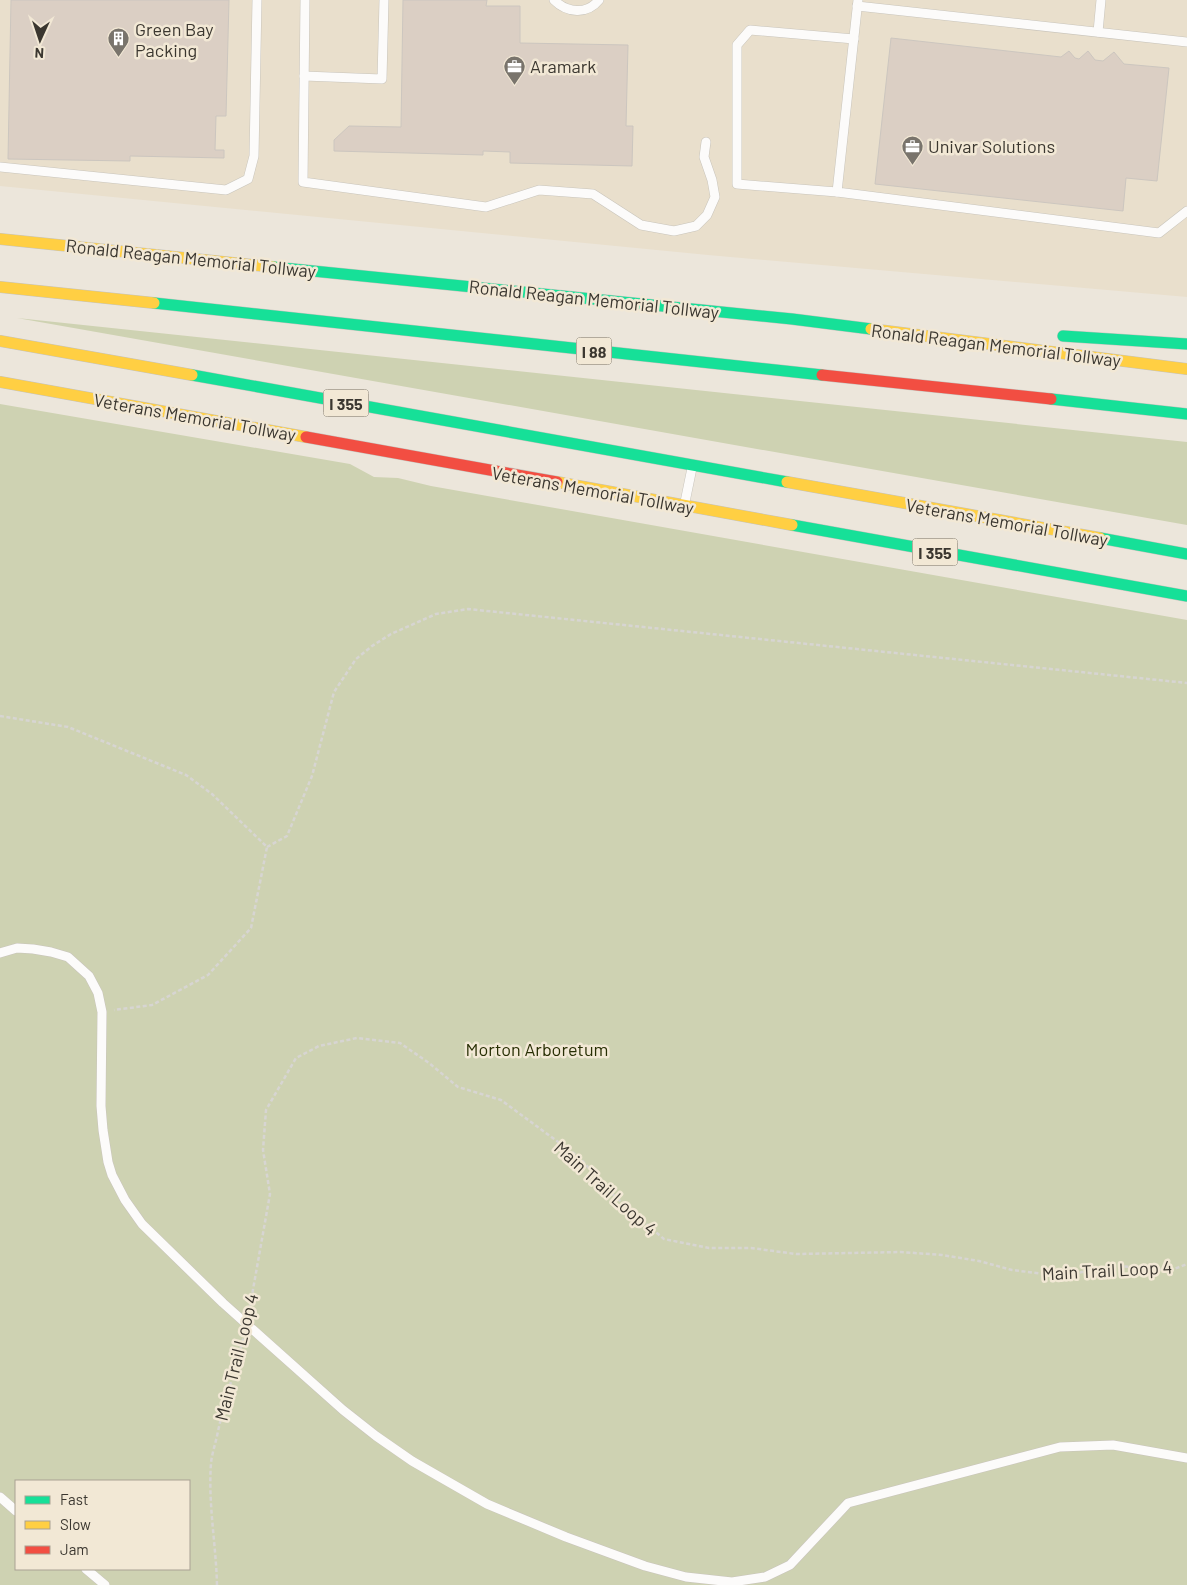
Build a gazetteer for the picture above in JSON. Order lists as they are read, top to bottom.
{
  "streets": {
    "highway": [
      "Ronald Reagan Memorial Tollway",
      "I 88",
      "I 355",
      "Veterans Memorial Tollway"
    ],
    "path": ["Main Trail Loop 4"]
  },
  "parks": ["Morton Arboretum"],
  "places": {
    "building": ["Green Bay Packing"],
    "office": ["Aramark", "Univar Solutions"]
  },
  "legend": ["Fast", "Slow", "Jam"],
  "north": "bottom"
}
